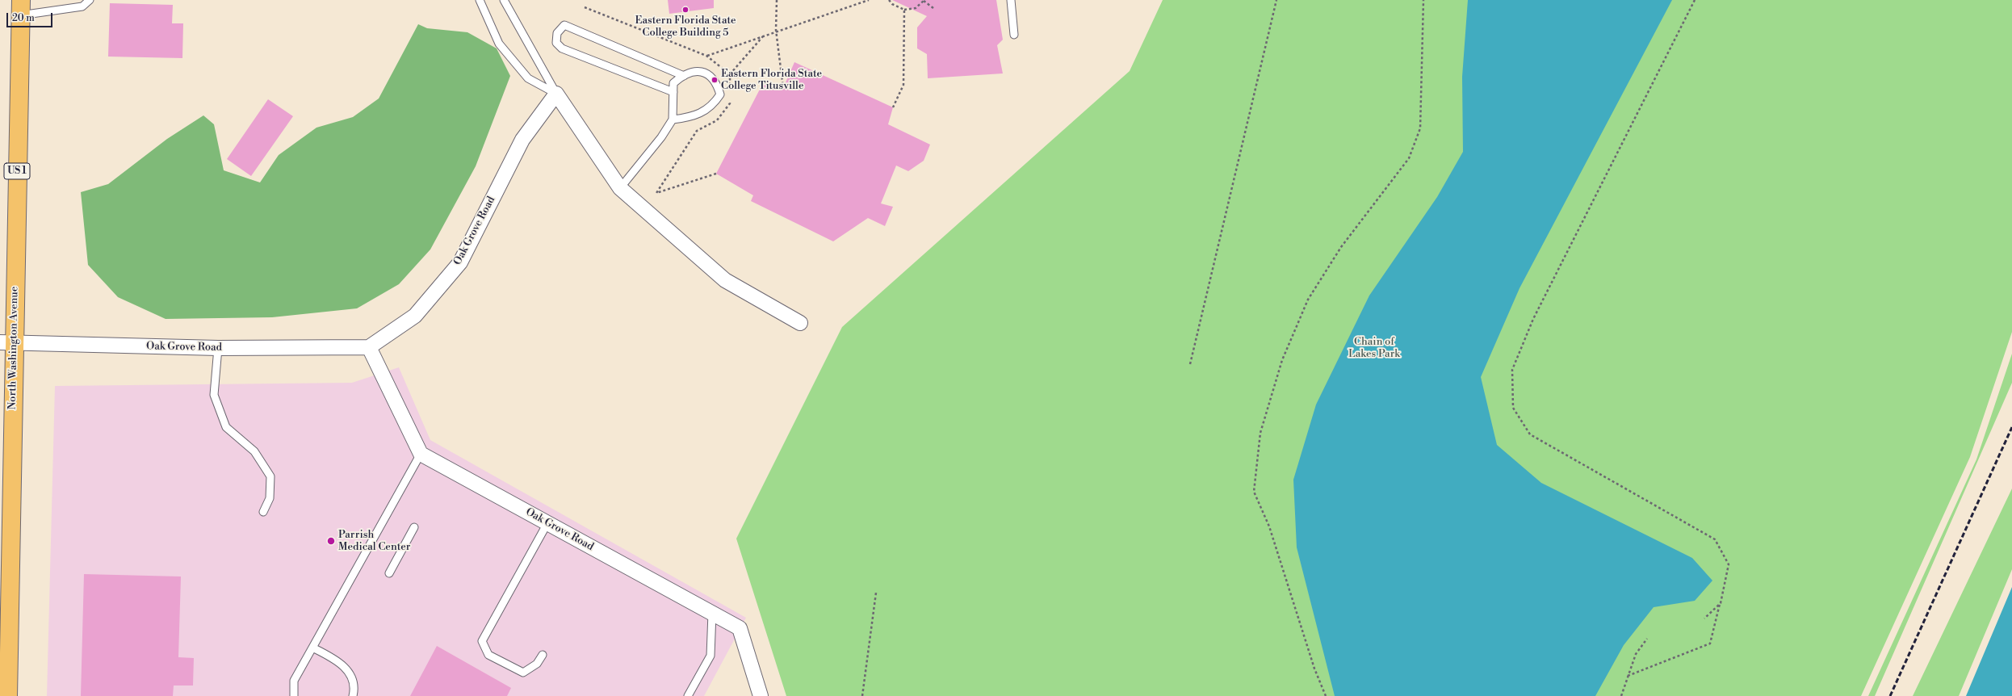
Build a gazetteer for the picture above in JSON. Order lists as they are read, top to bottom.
{
  "streets": {
    "main road": ["US 1", "North Washington Avenue"],
    "street": ["Oak Grove Road"]
  },
  "crossings": [
    ["Oak Grove Road", "North Washington Avenue"]
  ],
  "parks": ["Chain of Lakes Park"],
  "places": ["Eastern Florida State College Building 5", "Eastern Florida State College Titusville", "Parrish Medical Center"],
  "scale_bar": "20 m"
}
